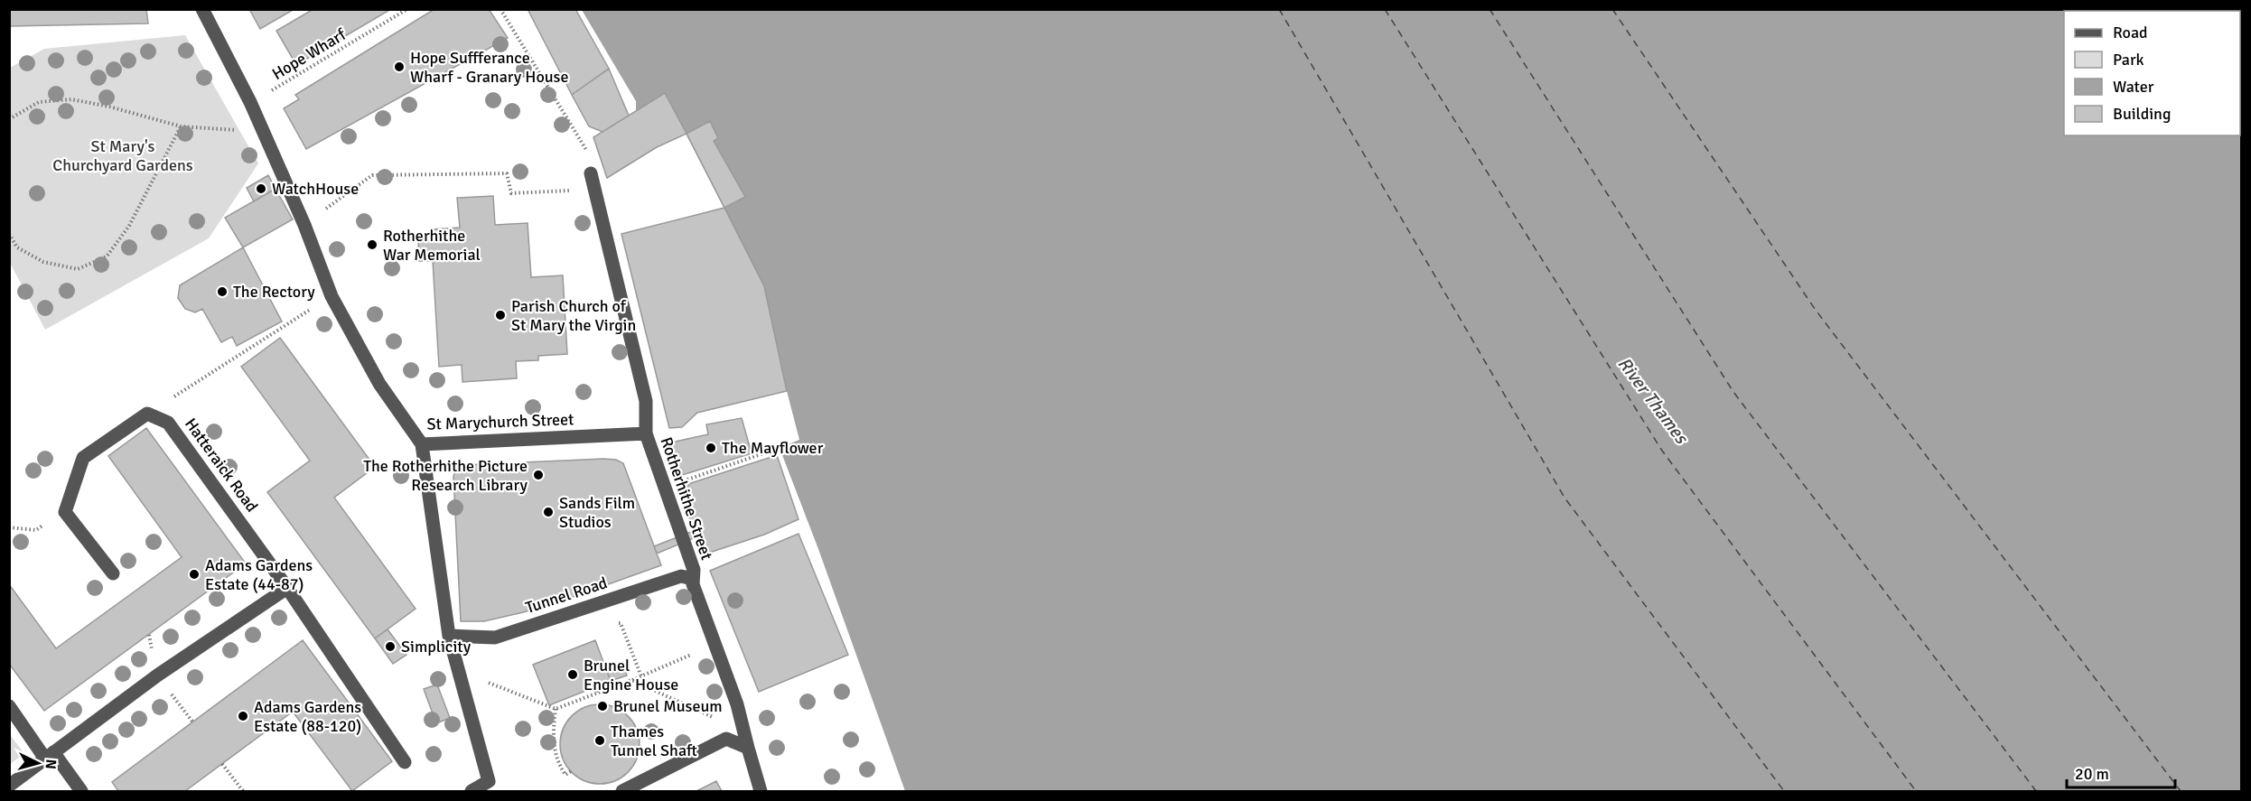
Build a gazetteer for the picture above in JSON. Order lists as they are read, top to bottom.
{
  "streets": {
    "street": [
      "St Marychurch Street",
      "Hatteraick Road",
      "Rotherhithe Street",
      "Tunnel Road"
    ],
    "path": ["Hope Wharf"]
  },
  "crossings": [
    ["Hope Wharf", "St Marychurch Street"],
    ["St Marychurch Street", "Rotherhithe Street"],
    ["Rotherhithe Street", "Tunnel Road"]
  ],
  "water": ["River Thames"],
  "parks": ["St Mary's Churchyard Gardens"],
  "places": [
    "Hope Suffferance Wharf - Granary House",
    "WatchHouse",
    "Rotherhithe War Memorial",
    "The Rectory",
    "Parish Church of St Mary the Virgin",
    "The Mayflower",
    "The Rotherhithe Picture Research Library",
    "Sands Film Studios",
    "Adams Gardens Estate (44-87)",
    "Simplicity",
    "Brunel Engine House",
    "Brunel Museum",
    "Adams Gardens Estate (88-120)",
    "Thames Tunnel Shaft"
  ],
  "legend": [
    "Road",
    "Park",
    "Water",
    "Building"
  ],
  "scale_bar": "20 m",
  "north": "right"
}
